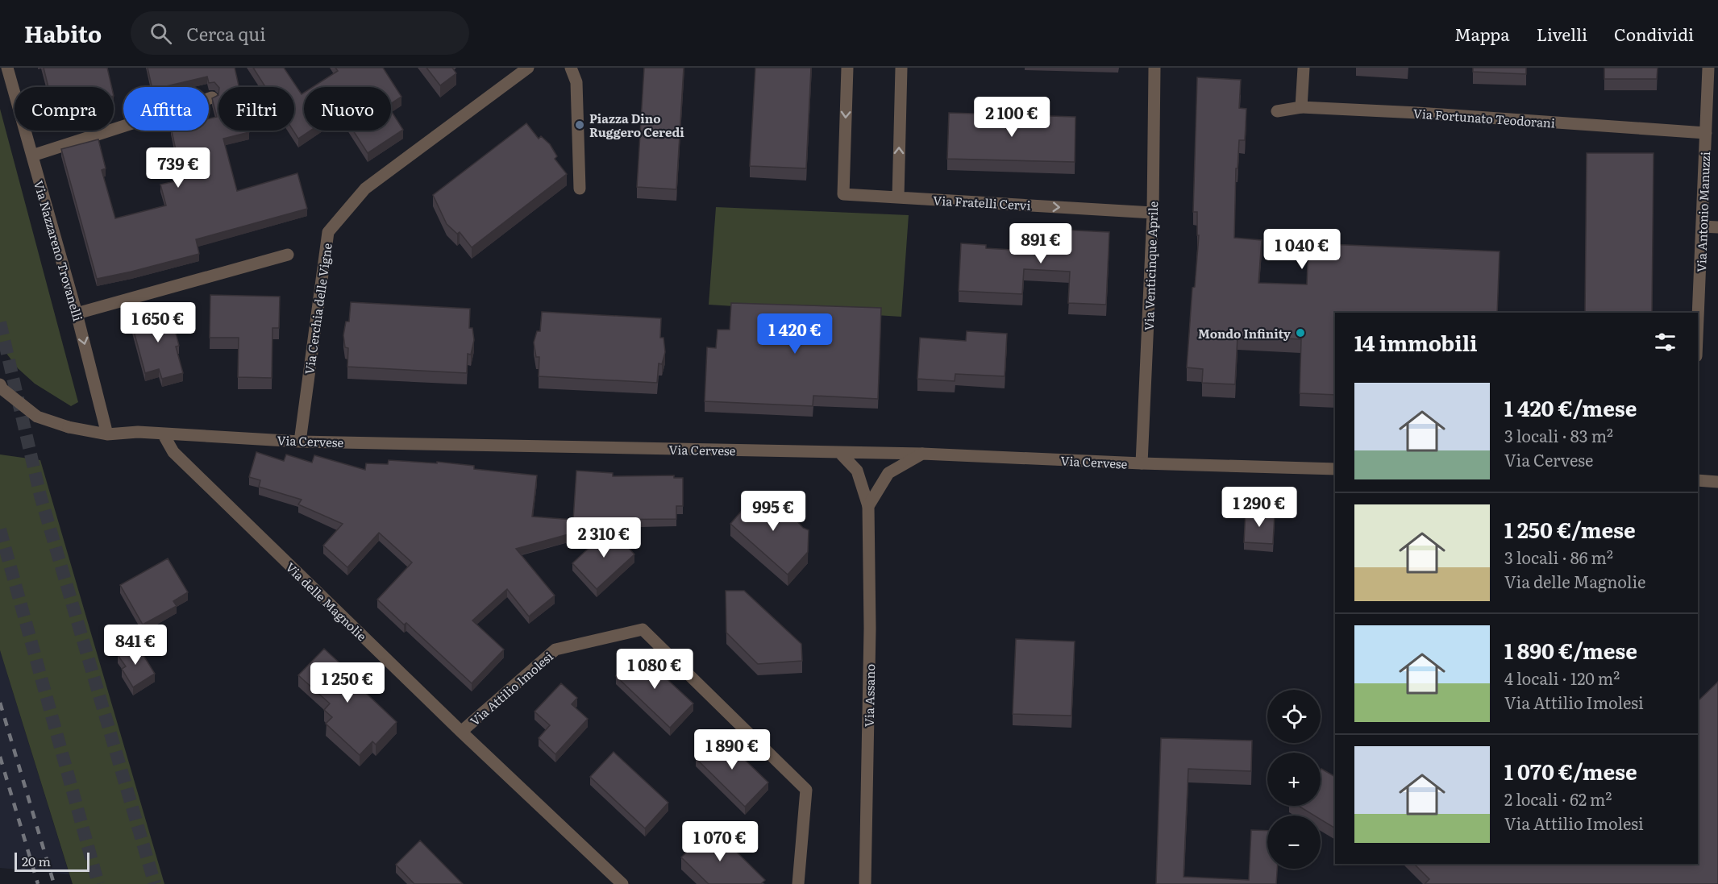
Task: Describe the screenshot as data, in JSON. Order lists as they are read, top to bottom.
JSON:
{
  "streets": {
    "street": [
      "Via Fortunato Teodorani",
      "Via Fratelli Cervi",
      "Via Antonio Manuzzi",
      "Via Nazzareno Trovanelli",
      "Via Venticinque Aprile",
      "Via Cerchia delle Vigne",
      "Via Cervese",
      "Via delle Magnolie",
      "Via Attilio Imolesi",
      "Via Assano"
    ]
  },
  "crossings": [
    ["Via Fortunato Teodorani", "Via Antonio Manuzzi"],
    ["Via Fratelli Cervi", "Via Venticinque Aprile"],
    ["Via Nazzareno Trovanelli", "Via Cervese"],
    ["Via Venticinque Aprile", "Via Cervese"],
    ["Via Cerchia delle Vigne", "Via Cervese"],
    ["Via Cervese", "Via delle Magnolie"],
    ["Via Cervese", "Via Assano"],
    ["Via delle Magnolie", "Via Attilio Imolesi"]
  ],
  "places": ["Piazza Dino Ruggero Ceredi", "Mondo Infinity"],
  "scale_bar": "20 m",
  "page": {
    "header": "Habito",
    "search": "Cerca qui",
    "nav": ["Mappa", "Livelli", "Condividi"],
    "chip": [
      "Compra",
      "Affitta",
      "Filtri",
      "Nuovo"
    ],
    "price": [
      "2 100 €",
      "739 €",
      "891 €",
      "1 040 €",
      "1 650 €",
      "1 420 €",
      "1 290 €",
      "995 €",
      "2 310 €",
      "841 €",
      "1 080 €",
      "1 250 €",
      "1 890 €",
      "1 070 €"
    ],
    "heading": "14 immobili",
    "list": [
      {
        "name": "1 420 €/mese",
        "note": "3 locali · 83 m² · Via Cervese"
      },
      {
        "name": "1 250 €/mese",
        "note": "3 locali · 86 m² · Via delle Magnolie"
      },
      {
        "name": "1 890 €/mese",
        "note": "4 locali · 120 m² · Via Attilio Imolesi"
      },
      {
        "name": "1 070 €/mese",
        "note": "2 locali · 62 m² · Via Attilio Imolesi"
      }
    ],
    "map_buttons": ["+", "−"],
    "scale": "20 m"
  }
}
